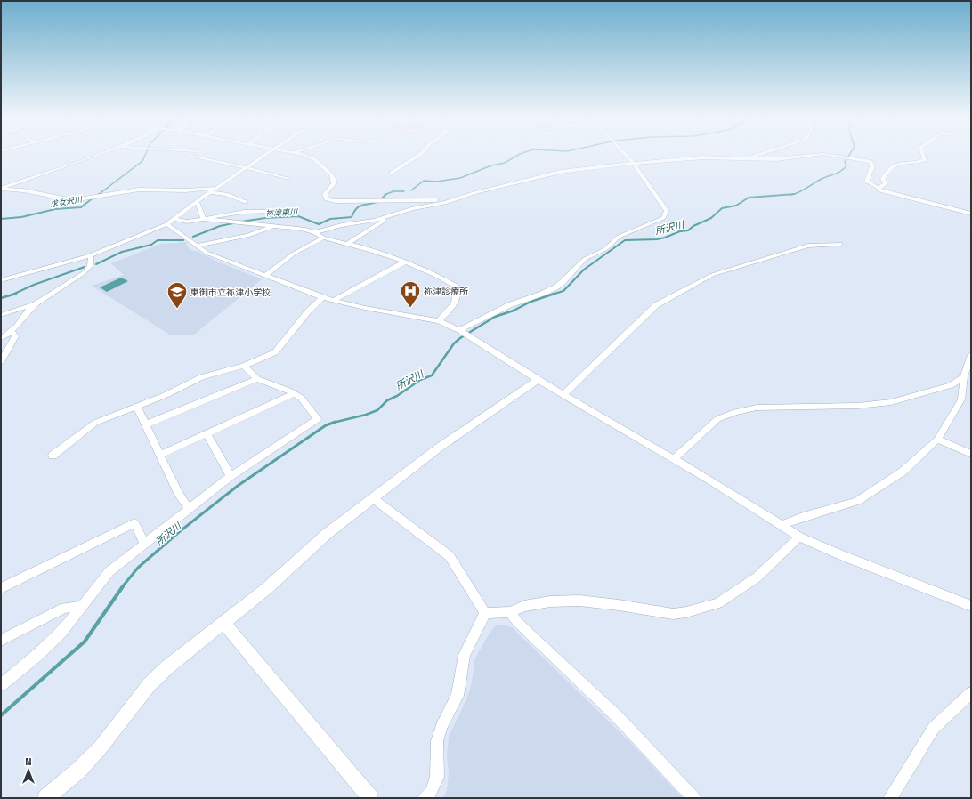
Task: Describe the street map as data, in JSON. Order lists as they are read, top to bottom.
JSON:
{
  "water": ["求女沢川", "祢津東川", "所沢川"],
  "places": {
    "hospital": ["祢津診療所"],
    "school or university": ["東御市立祢津小学校"]
  },
  "north": "top"
}
